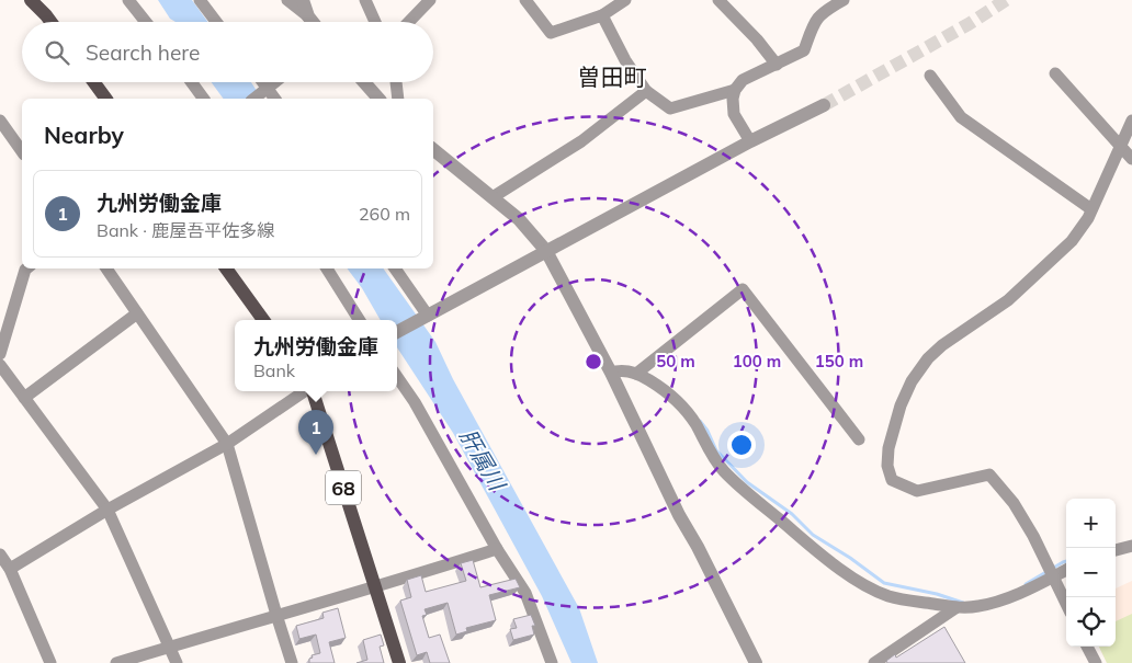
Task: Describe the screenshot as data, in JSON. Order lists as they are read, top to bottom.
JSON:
{
  "streets": {
    "main road": ["68"]
  },
  "districts": ["曽田町"],
  "water": ["肝属川"],
  "page": {
    "search": "Search here",
    "heading": "Nearby",
    "list": [
      {
        "mark": "1",
        "name": "九州労働金庫",
        "note": "Bank · 鹿屋吾平佐多線",
        "value": "260 m"
      }
    ],
    "popup": ["九州労働金庫", "Bank"],
    "pins": "1",
    "map_buttons": ["+", "−"]
  },
  "rings": ["50 m", "100 m", "150 m"]
}
